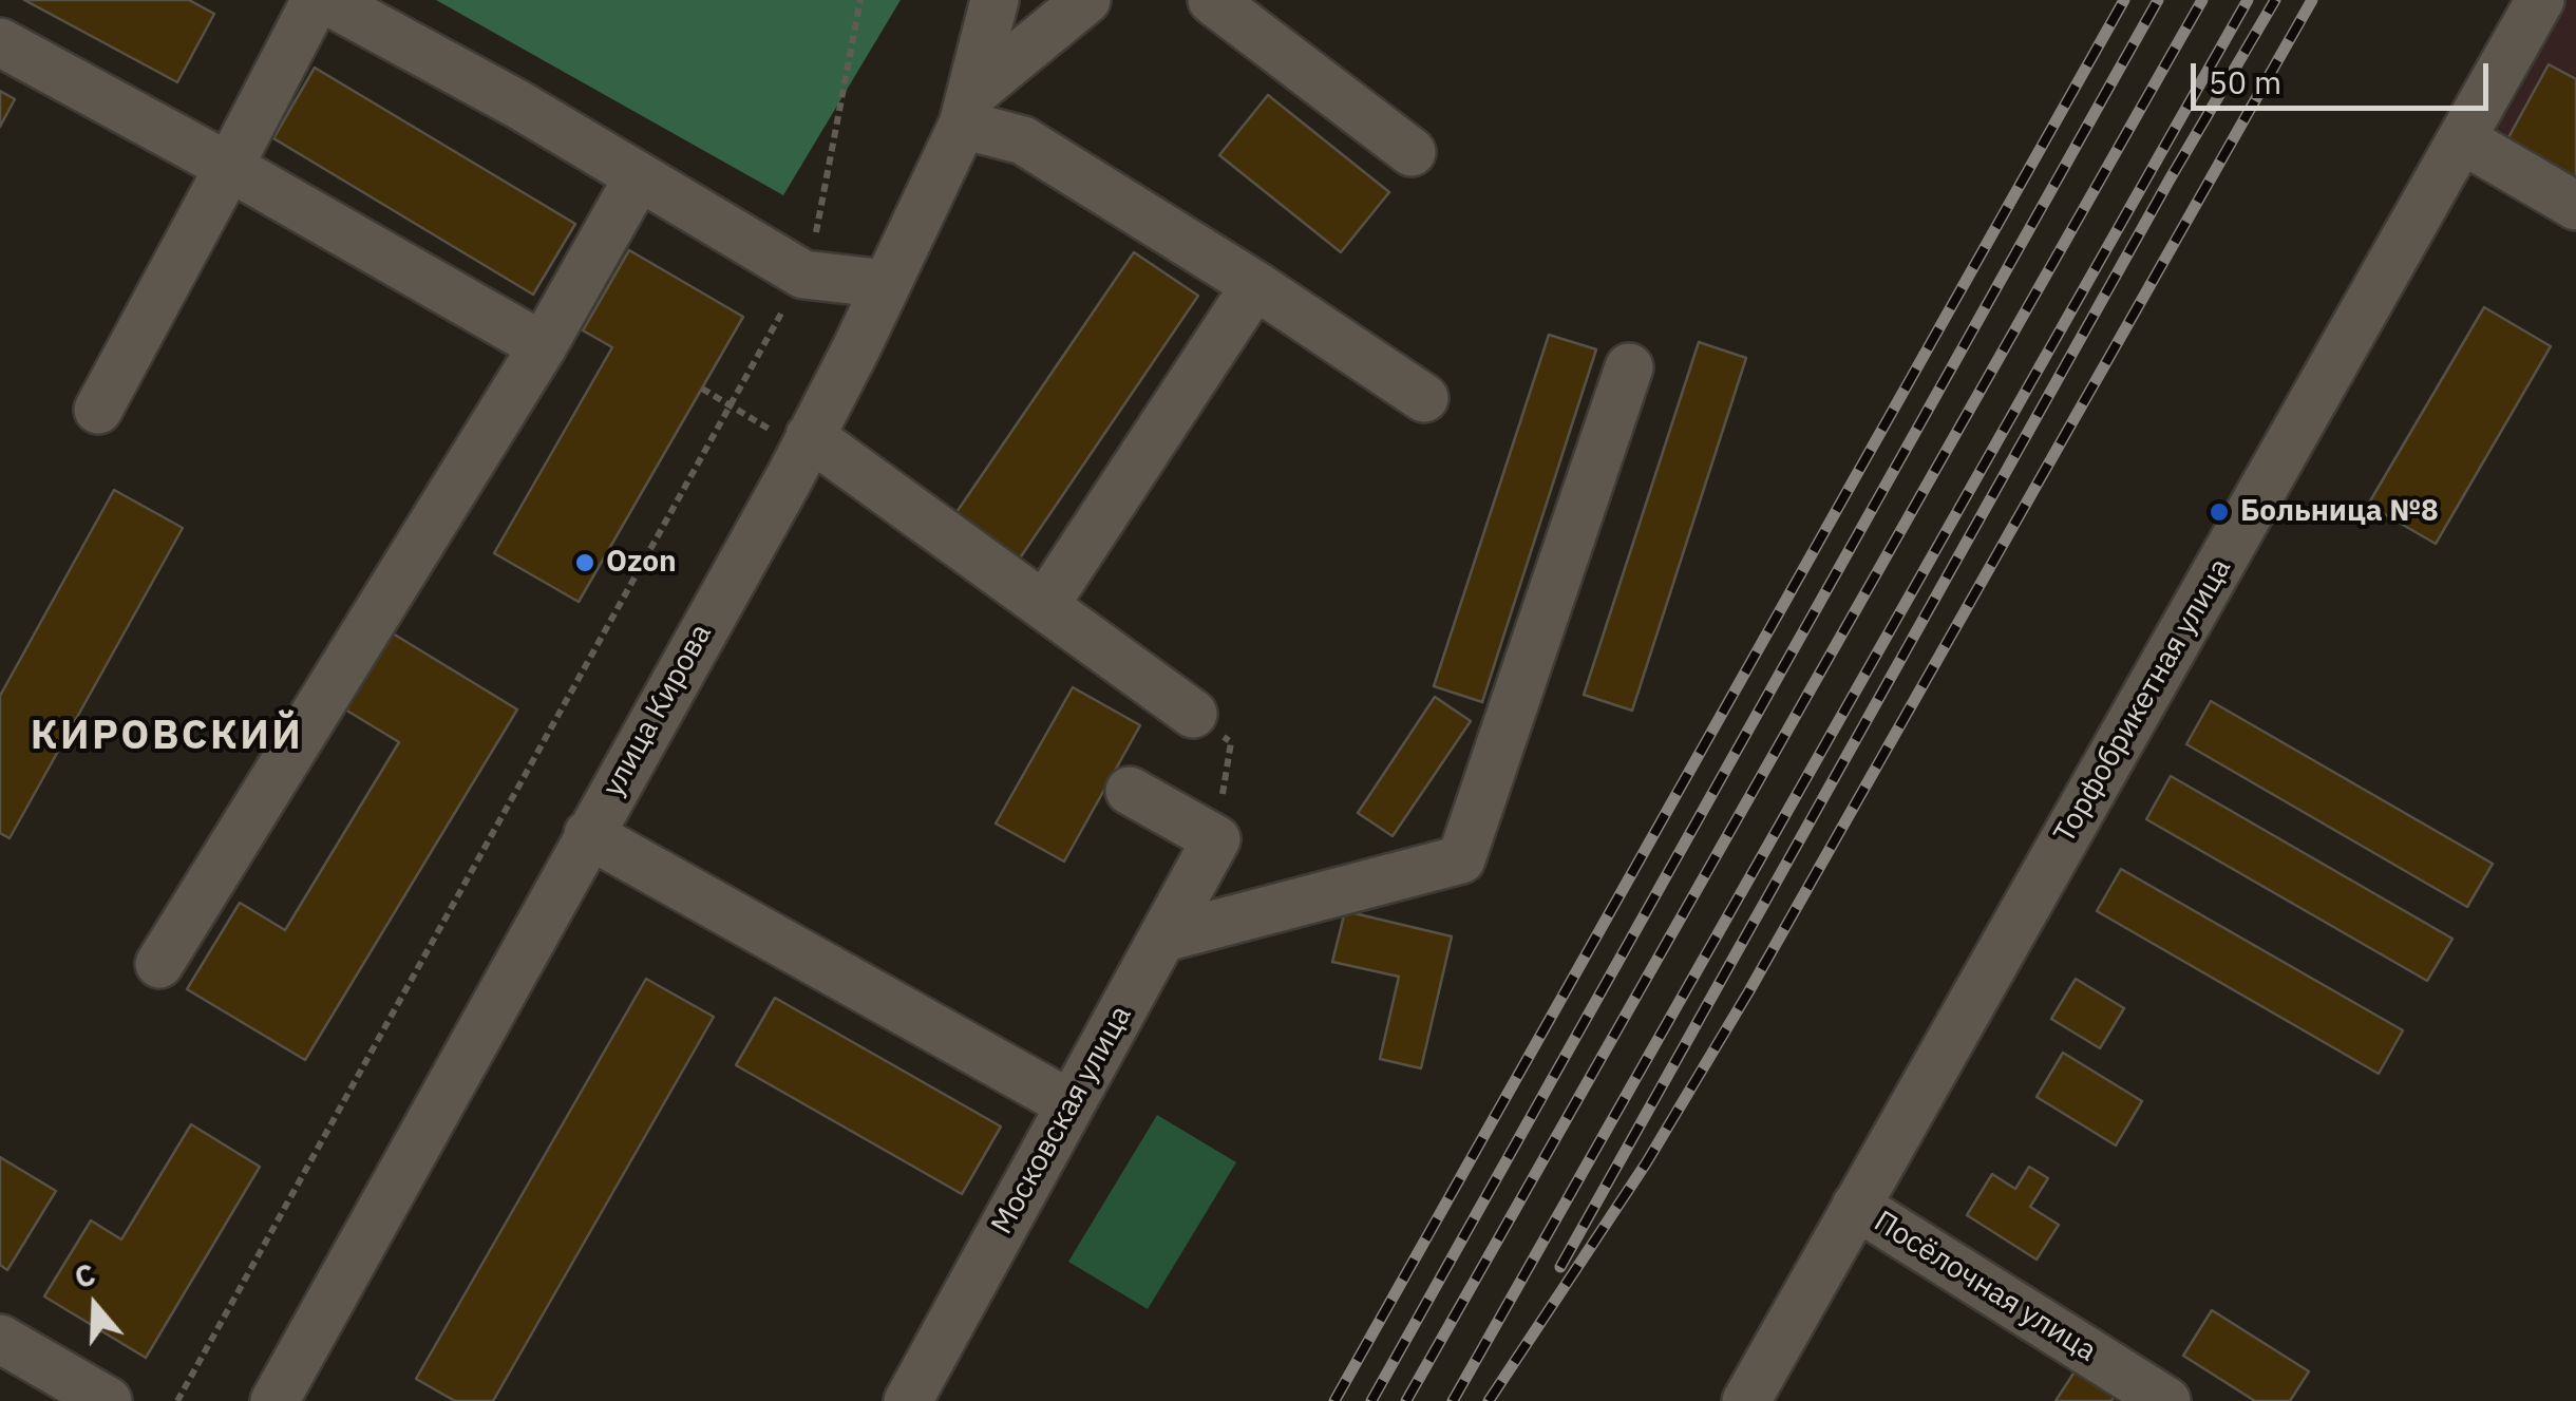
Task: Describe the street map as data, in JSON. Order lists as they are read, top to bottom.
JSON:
{
  "streets": {
    "street": [
      "Торфобрикетная улица",
      "улица Кирова",
      "Московская улица",
      "Посёлочная улица"
    ]
  },
  "crossings": [
    ["Торфобрикетная улица", "Посёлочная улица"]
  ],
  "districts": ["КИРОВСКИЙ"],
  "places": ["Больница №8", "Ozon"],
  "scale_bar": "50 m",
  "north": "top"
}
